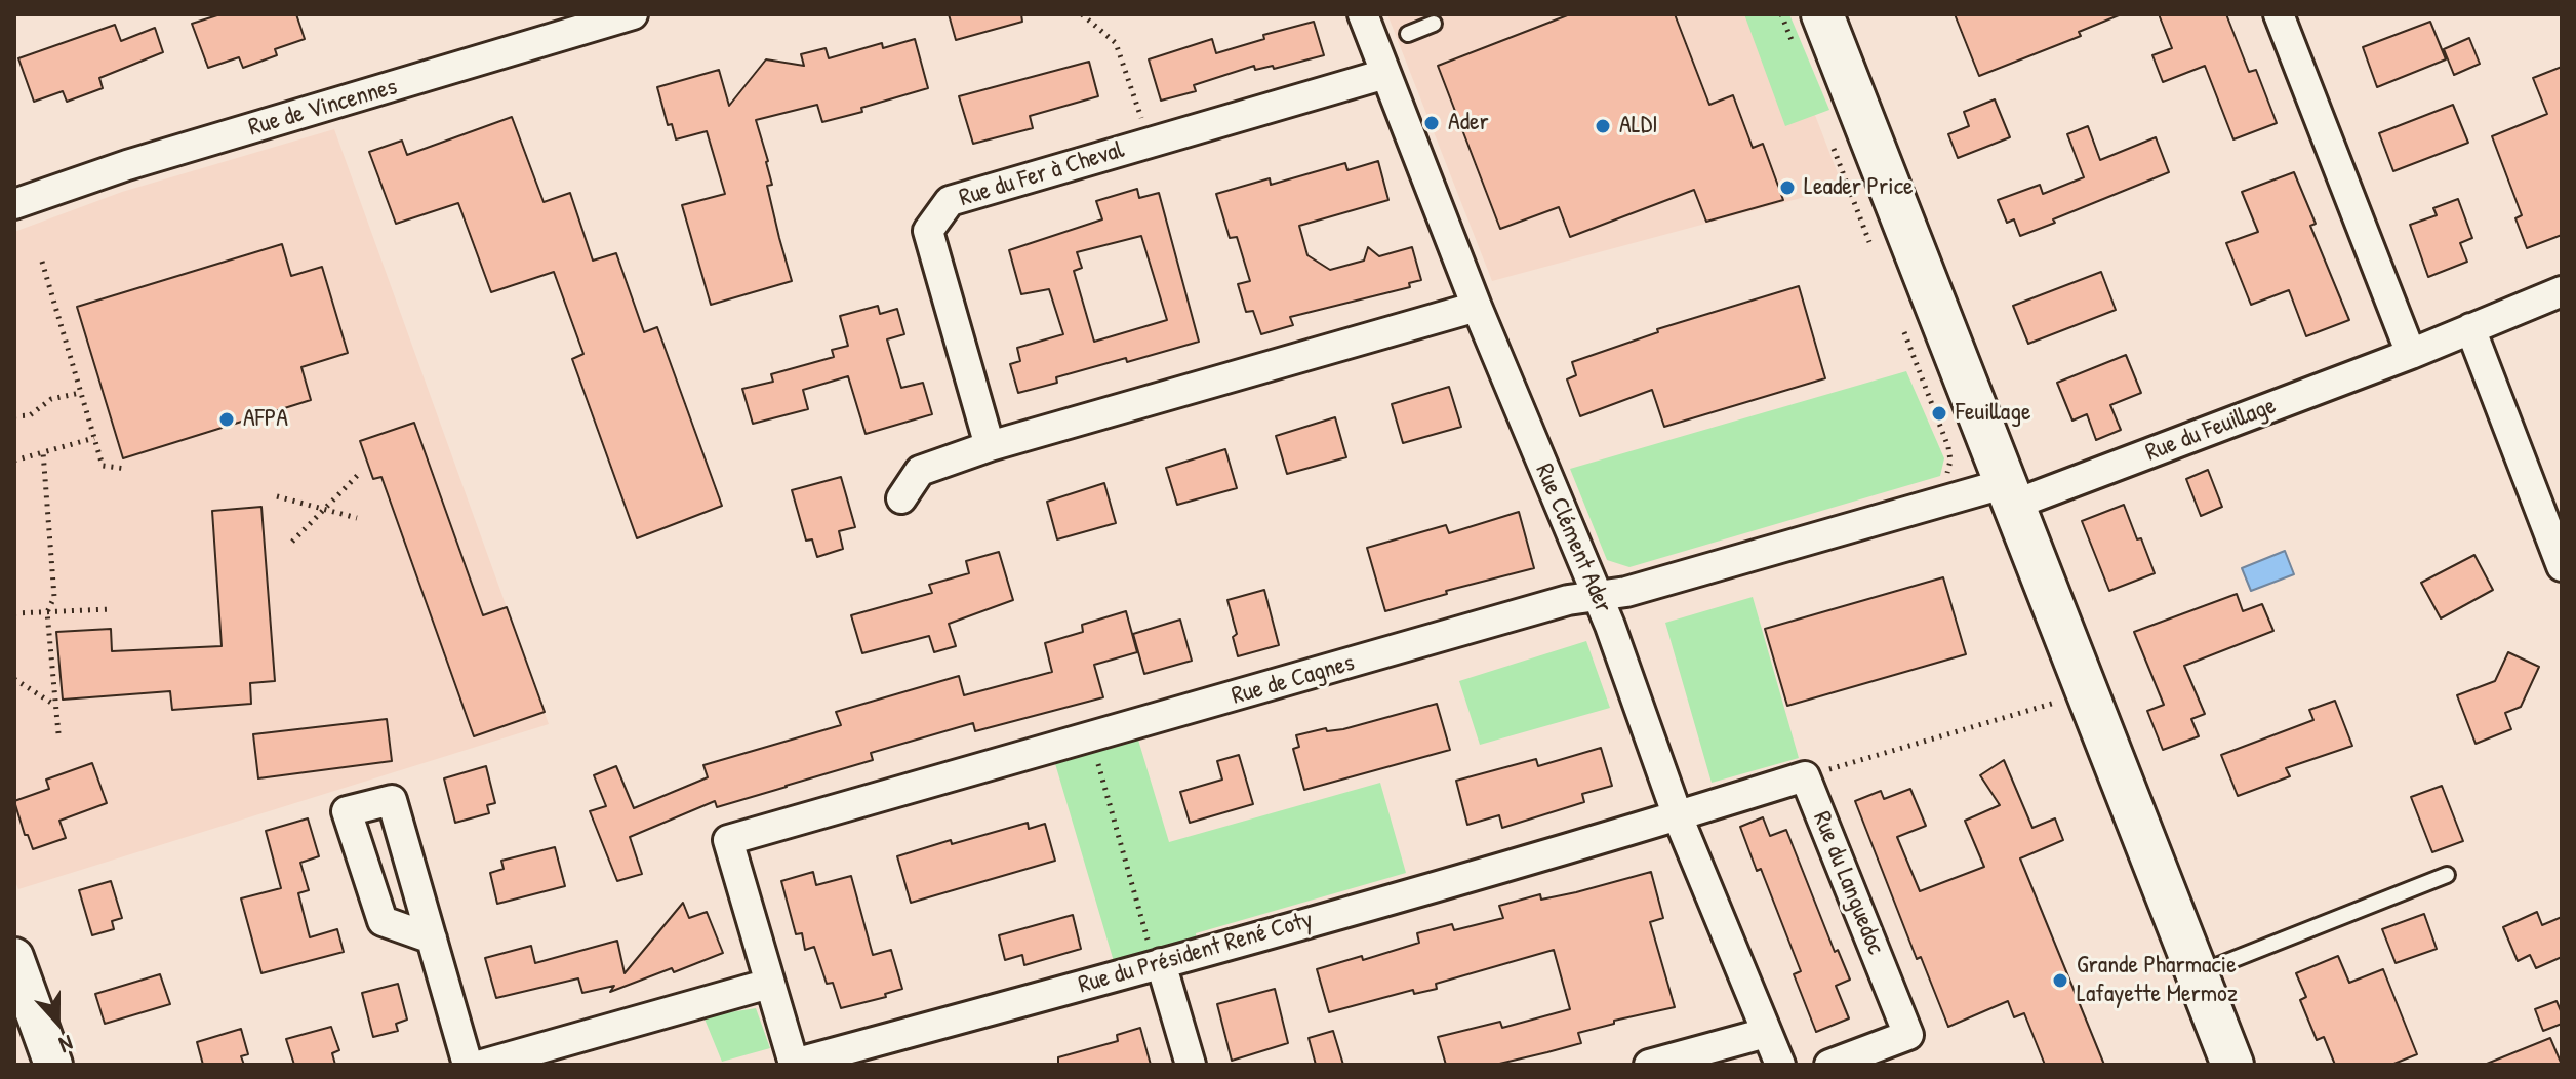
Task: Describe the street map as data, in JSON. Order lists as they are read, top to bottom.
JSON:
{
  "streets": {
    "street": [
      "Rue de Vincennes",
      "Rue du Fer à Cheval",
      "Rue du Feuillage",
      "Rue Clément Ader",
      "Rue de Cagnes",
      "Rue du Languedoc",
      "Rue du Président René Coty"
    ]
  },
  "crossings": [
    ["Rue du Fer à Cheval", "Rue Clément Ader"],
    ["Rue du Feuillage", "Rue de Cagnes"],
    ["Rue Clément Ader", "Rue de Cagnes"],
    ["Rue Clément Ader", "Rue du Président René Coty"],
    ["Rue de Cagnes", "Rue du Président René Coty"]
  ],
  "places": [
    "Ader",
    "ALDI",
    "Leader Price",
    "Feuillage",
    "AFPA",
    "Grande Pharmacie Lafayette Mermoz"
  ],
  "north": "bottom"
}
